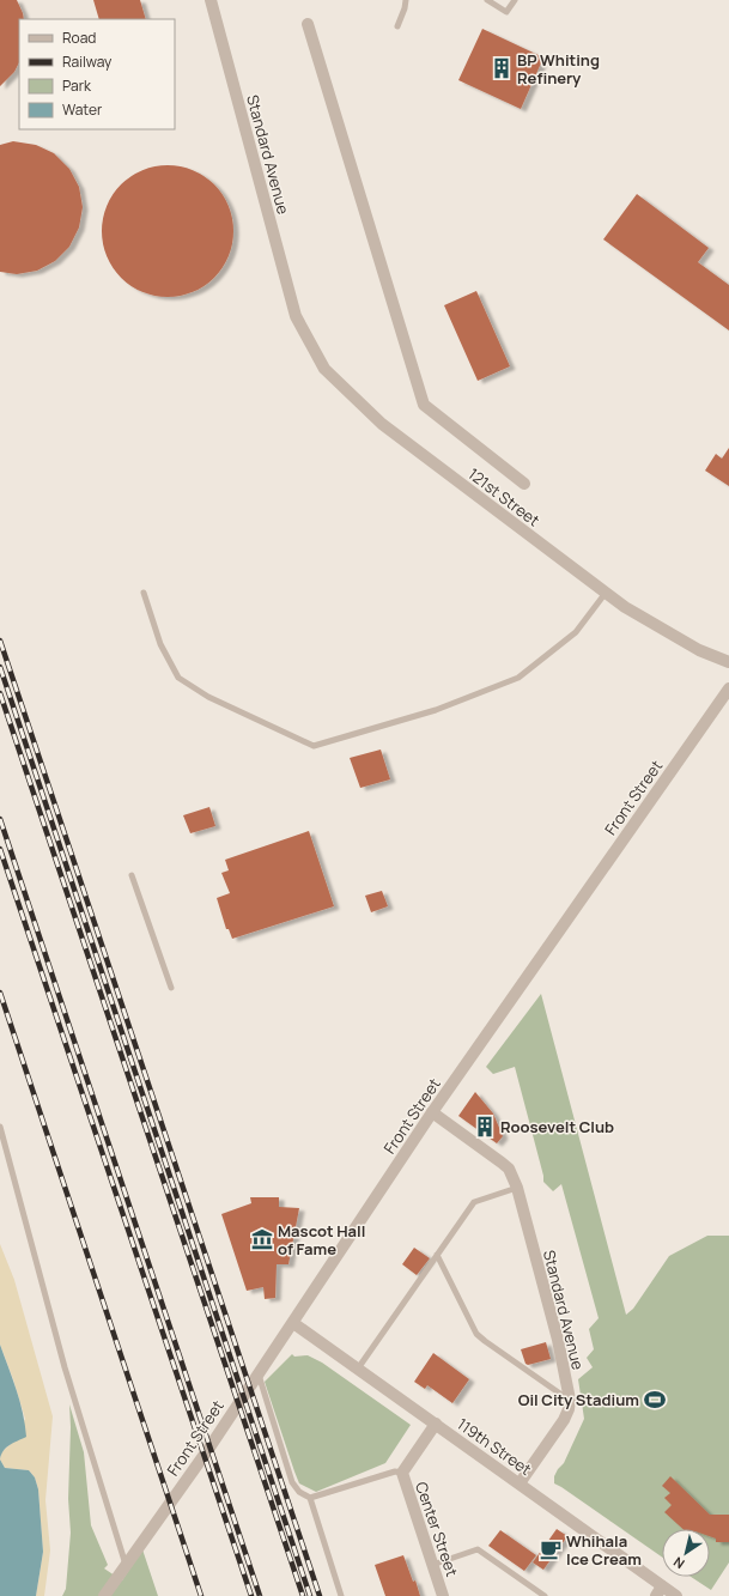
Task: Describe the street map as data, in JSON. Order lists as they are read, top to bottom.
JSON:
{
  "streets": {
    "street": [
      "Standard Avenue",
      "121st Street",
      "Front Street",
      "119th Street",
      "Center Street"
    ]
  },
  "crossings": [
    ["Standard Avenue", "121st Street"],
    ["Standard Avenue", "Front Street"],
    ["Front Street", "119th Street"],
    ["119th Street", "Center Street"]
  ],
  "places": {
    "building": ["BP Whiting Refinery", "Roosevelt Club"],
    "museum": ["Mascot Hall of Fame"],
    "sports": ["Oil City Stadium"],
    "cafe": ["Whihala Ice Cream"]
  },
  "legend": [
    "Road",
    "Railway",
    "Park",
    "Water"
  ],
  "north": "bottom left"
}
